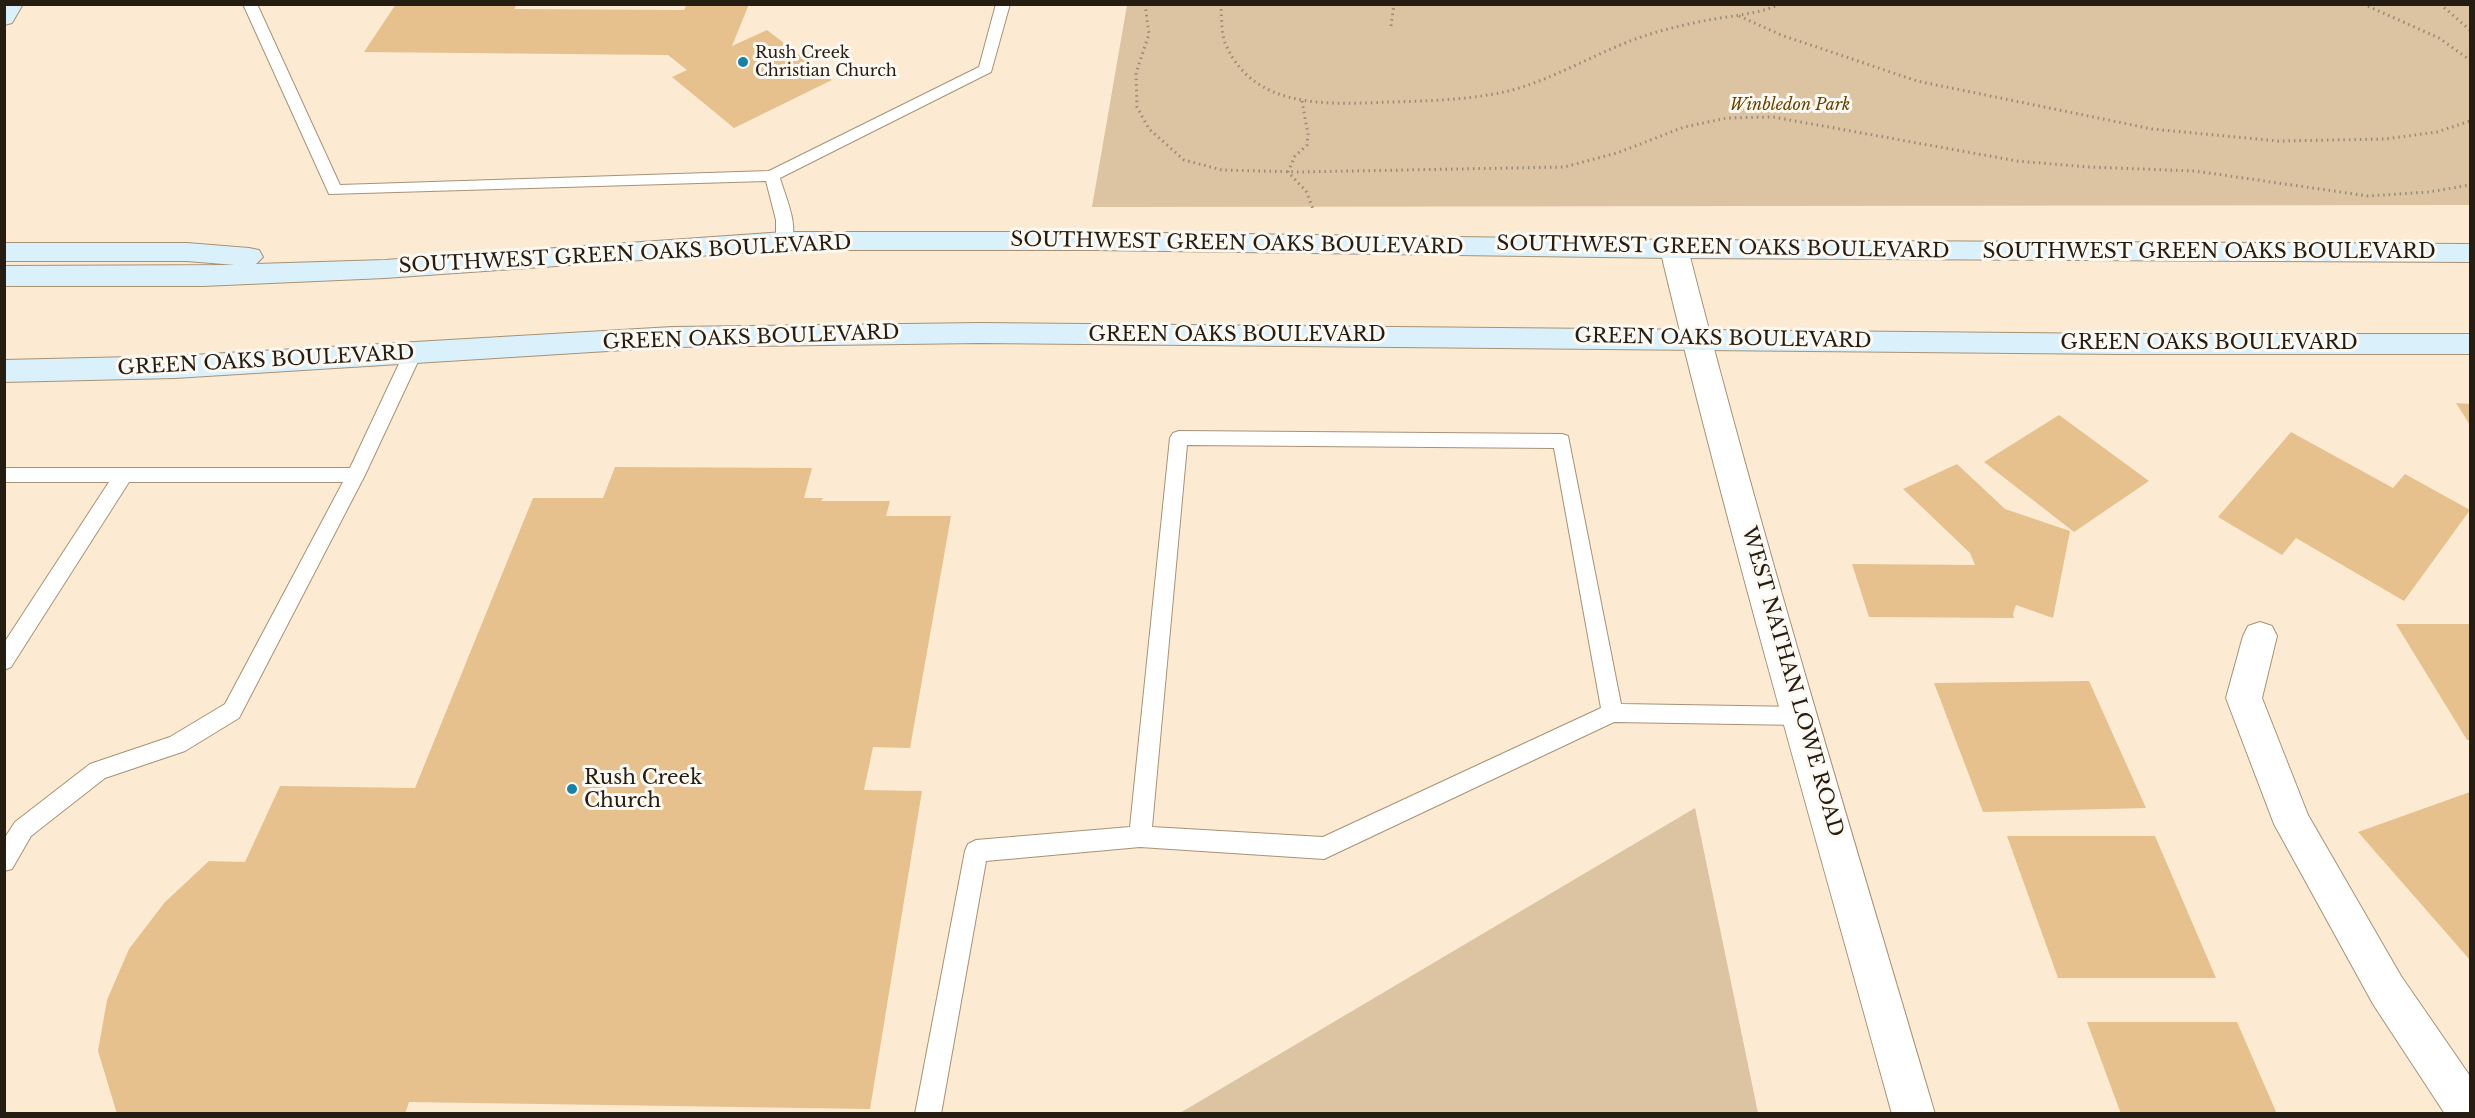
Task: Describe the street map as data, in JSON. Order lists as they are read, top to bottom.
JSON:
{
  "streets": {
    "main road": ["SOUTHWEST GREEN OAKS BOULEVARD", "GREEN OAKS BOULEVARD"],
    "street": ["WEST NATHAN LOWE ROAD"]
  },
  "crossings": [
    ["SOUTHWEST GREEN OAKS BOULEVARD", "WEST NATHAN LOWE ROAD"],
    ["GREEN OAKS BOULEVARD", "WEST NATHAN LOWE ROAD"]
  ],
  "parks": ["Winbledon Park"],
  "places": ["Rush Creek Christian Church", "Rush Creek Church"]
}
